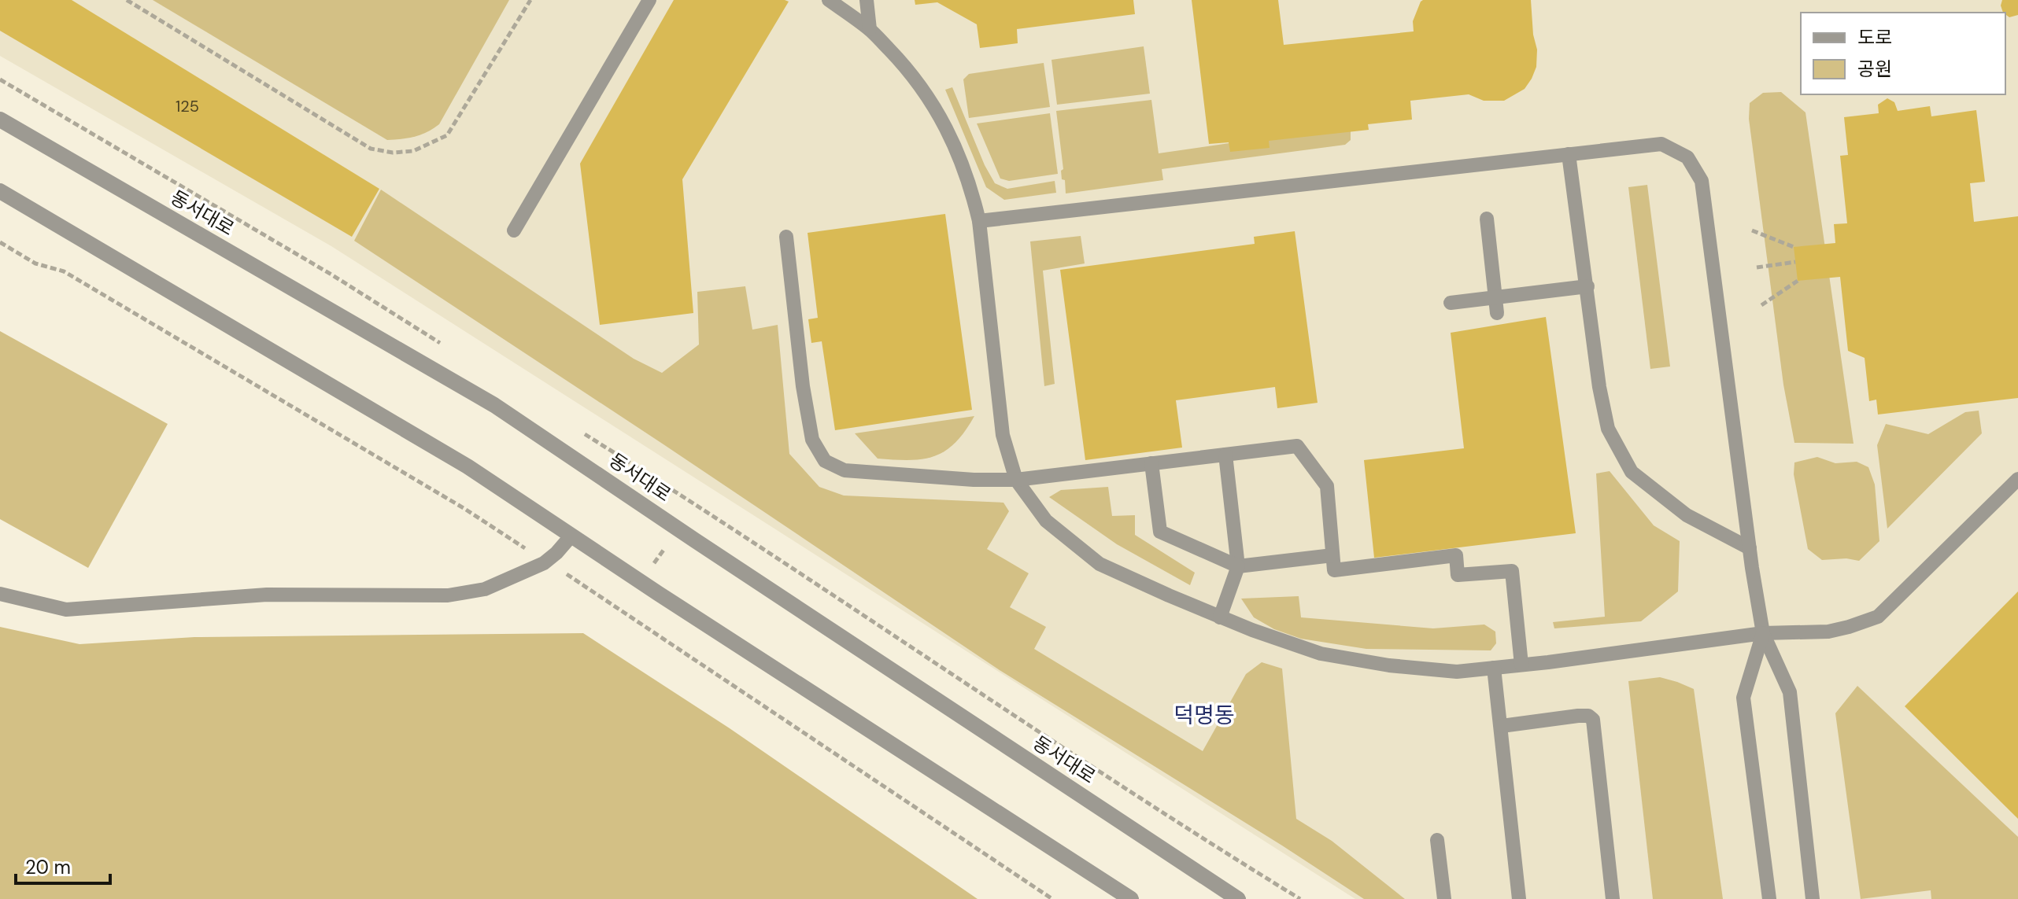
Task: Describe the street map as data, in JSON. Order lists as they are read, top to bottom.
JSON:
{
  "streets": {
    "street": ["동서대로"]
  },
  "districts": ["덕명동"],
  "house_numbers": ["125"],
  "legend": ["도로", "공원"],
  "scale_bar": "20 m"
}
